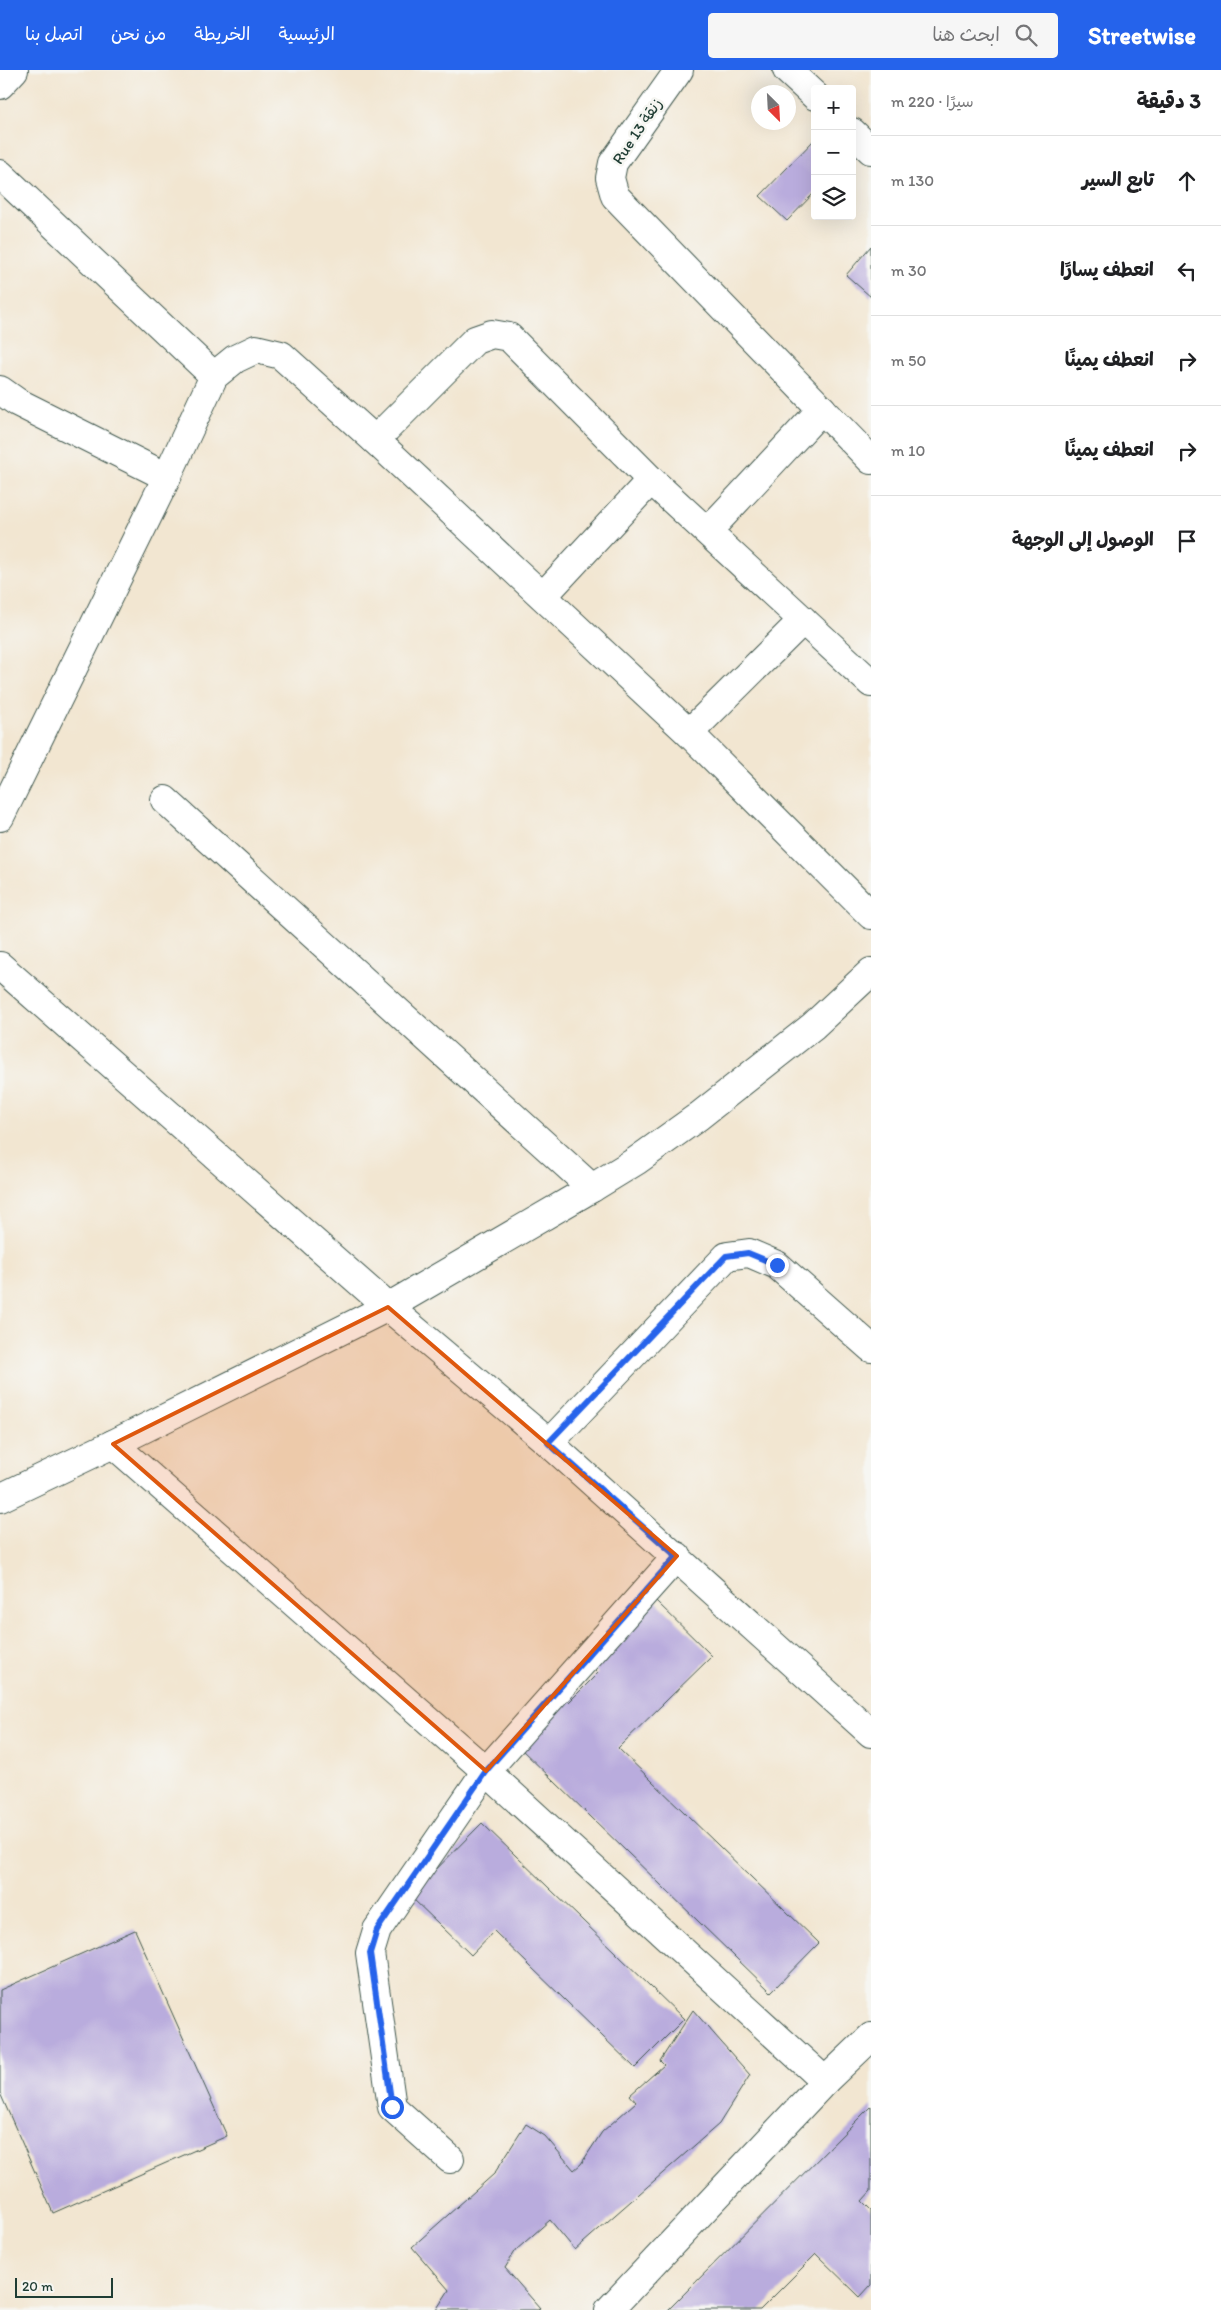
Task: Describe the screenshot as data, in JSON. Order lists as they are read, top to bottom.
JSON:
{
  "streets": {
    "street": ["Rue 13 زنقة"]
  },
  "scale_bar": "20 m",
  "north": "bottom right",
  "page": {
    "header": "Streetwise",
    "search": "ابحث هنا",
    "nav": [
      "الرئيسية",
      "الخريطة",
      "من نحن",
      "اتصل بنا"
    ],
    "heading": ["3 دقيقة", "سيرًا · 220 m"],
    "map_buttons": ["+", "−"],
    "list": [
      ["تابع السير", "130 m"],
      ["انعطف يسارًا", "30 m"],
      ["انعطف يمينًا", "50 m"],
      ["انعطف يمينًا", "10 m"],
      "الوصول إلى الوجهة"
    ],
    "scale": "20 m"
  }
}
